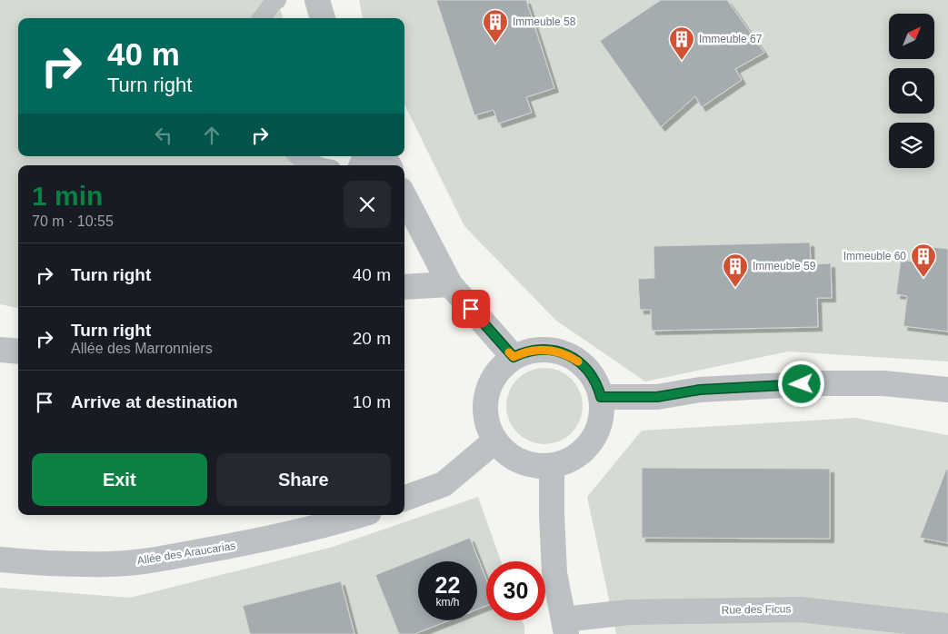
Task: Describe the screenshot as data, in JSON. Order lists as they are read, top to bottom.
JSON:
{
  "streets": {
    "street": ["Allée des Araucarias", "Rue des Ficus"]
  },
  "places": {
    "building": [
      "Immeuble 58",
      "Immeuble 67",
      "Immeuble 60",
      "Immeuble 59"
    ]
  },
  "north": "top right",
  "page": {
    "turn": ["40 m", "Turn right"],
    "heading": ["1 min", "70 m · 10:55"],
    "list": [
      {
        "name": "Turn right",
        "value": "40 m"
      },
      {
        "name": "Turn right",
        "note": "Allée des Marronniers",
        "value": "20 m"
      },
      {
        "name": "Arrive at destination",
        "value": "10 m"
      }
    ],
    "buttons": ["Exit", "Share"],
    "speed": "22 km/h",
    "limit": "30"
  }
}
